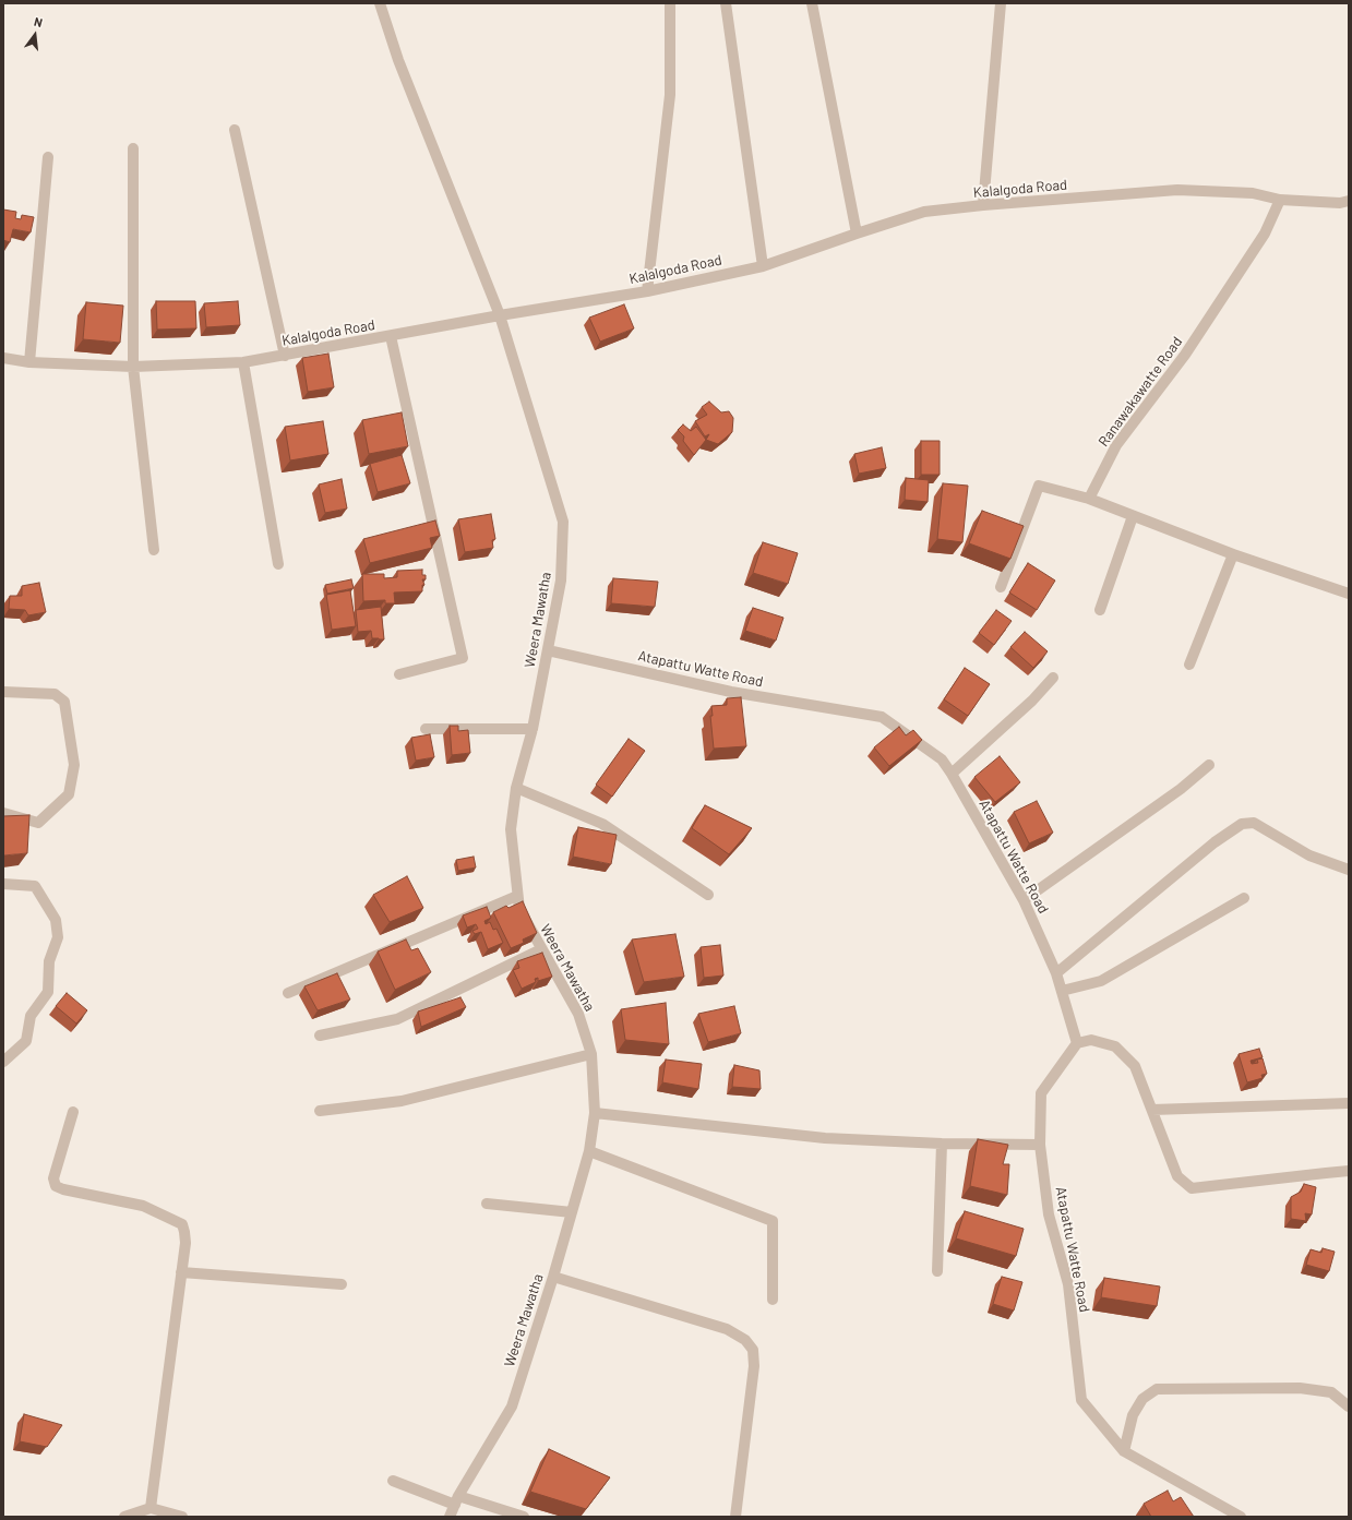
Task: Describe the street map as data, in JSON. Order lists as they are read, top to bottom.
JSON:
{
  "streets": {
    "street": [
      "Kalalgoda Road",
      "Ranawakawatte Road",
      "Weera Mawatha",
      "Atapattu Watte Road"
    ]
  },
  "crossings": [
    ["Kalalgoda Road", "Ranawakawatte Road"],
    ["Kalalgoda Road", "Weera Mawatha"],
    ["Weera Mawatha", "Atapattu Watte Road"]
  ],
  "north": "top"
}
